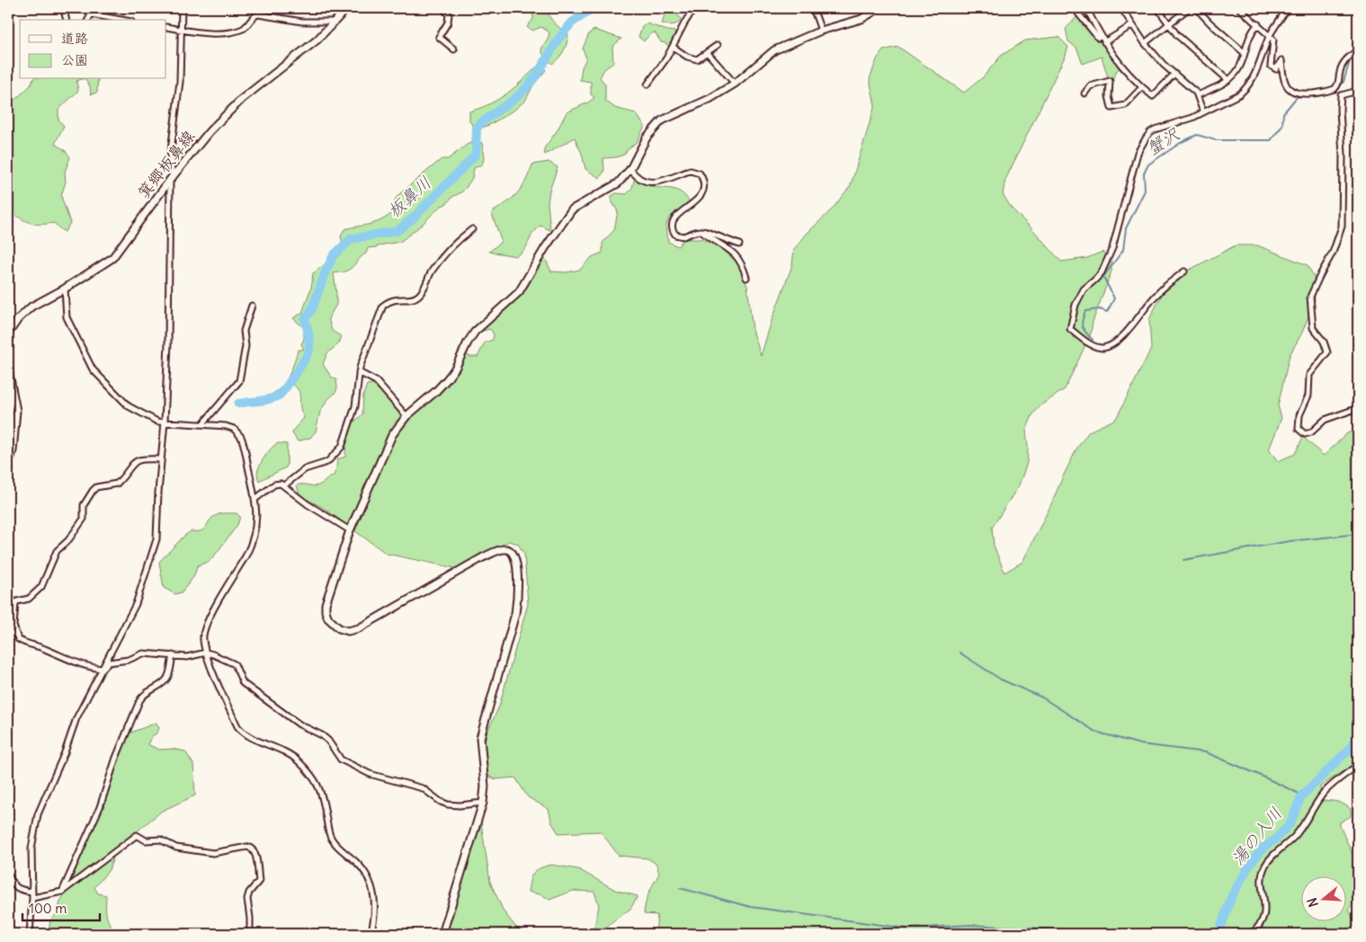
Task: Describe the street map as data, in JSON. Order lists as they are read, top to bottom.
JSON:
{
  "streets": {
    "street": ["箕郷板鼻線"]
  },
  "water": ["蟹沢", "板鼻川", "湯の入川"],
  "legend": ["道路", "公園"],
  "scale_bar": "100 m",
  "north": "left"
}
